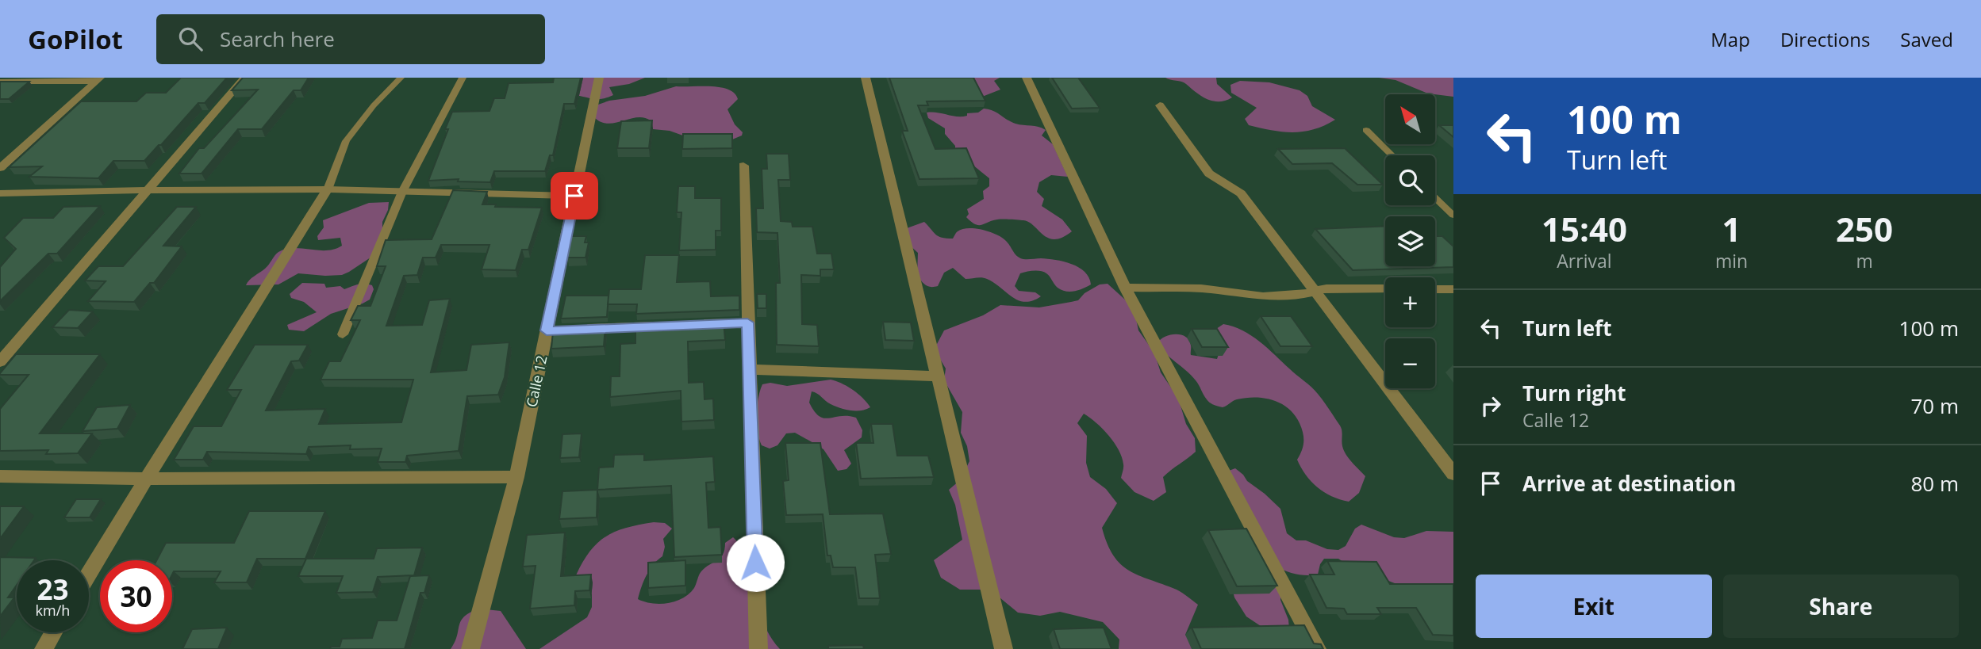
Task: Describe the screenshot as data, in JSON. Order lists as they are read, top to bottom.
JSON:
{
  "streets": {
    "street": ["Calle 12"]
  },
  "north": "top left",
  "page": {
    "header": "GoPilot",
    "search": "Search here",
    "nav": ["Map", "Directions", "Saved"],
    "turn": ["100 m", "Turn left"],
    "map_buttons": ["+", "−"],
    "eta": [
      "15:40",
      "Arrival",
      "1",
      "min",
      "250",
      "m"
    ],
    "list": [
      {
        "name": "Turn left",
        "value": "100 m"
      },
      {
        "name": "Turn right",
        "note": "Calle 12",
        "value": "70 m"
      },
      {
        "name": "Arrive at destination",
        "value": "80 m"
      }
    ],
    "speed": "23 km/h",
    "limit": "30",
    "buttons": ["Exit", "Share"]
  }
}
